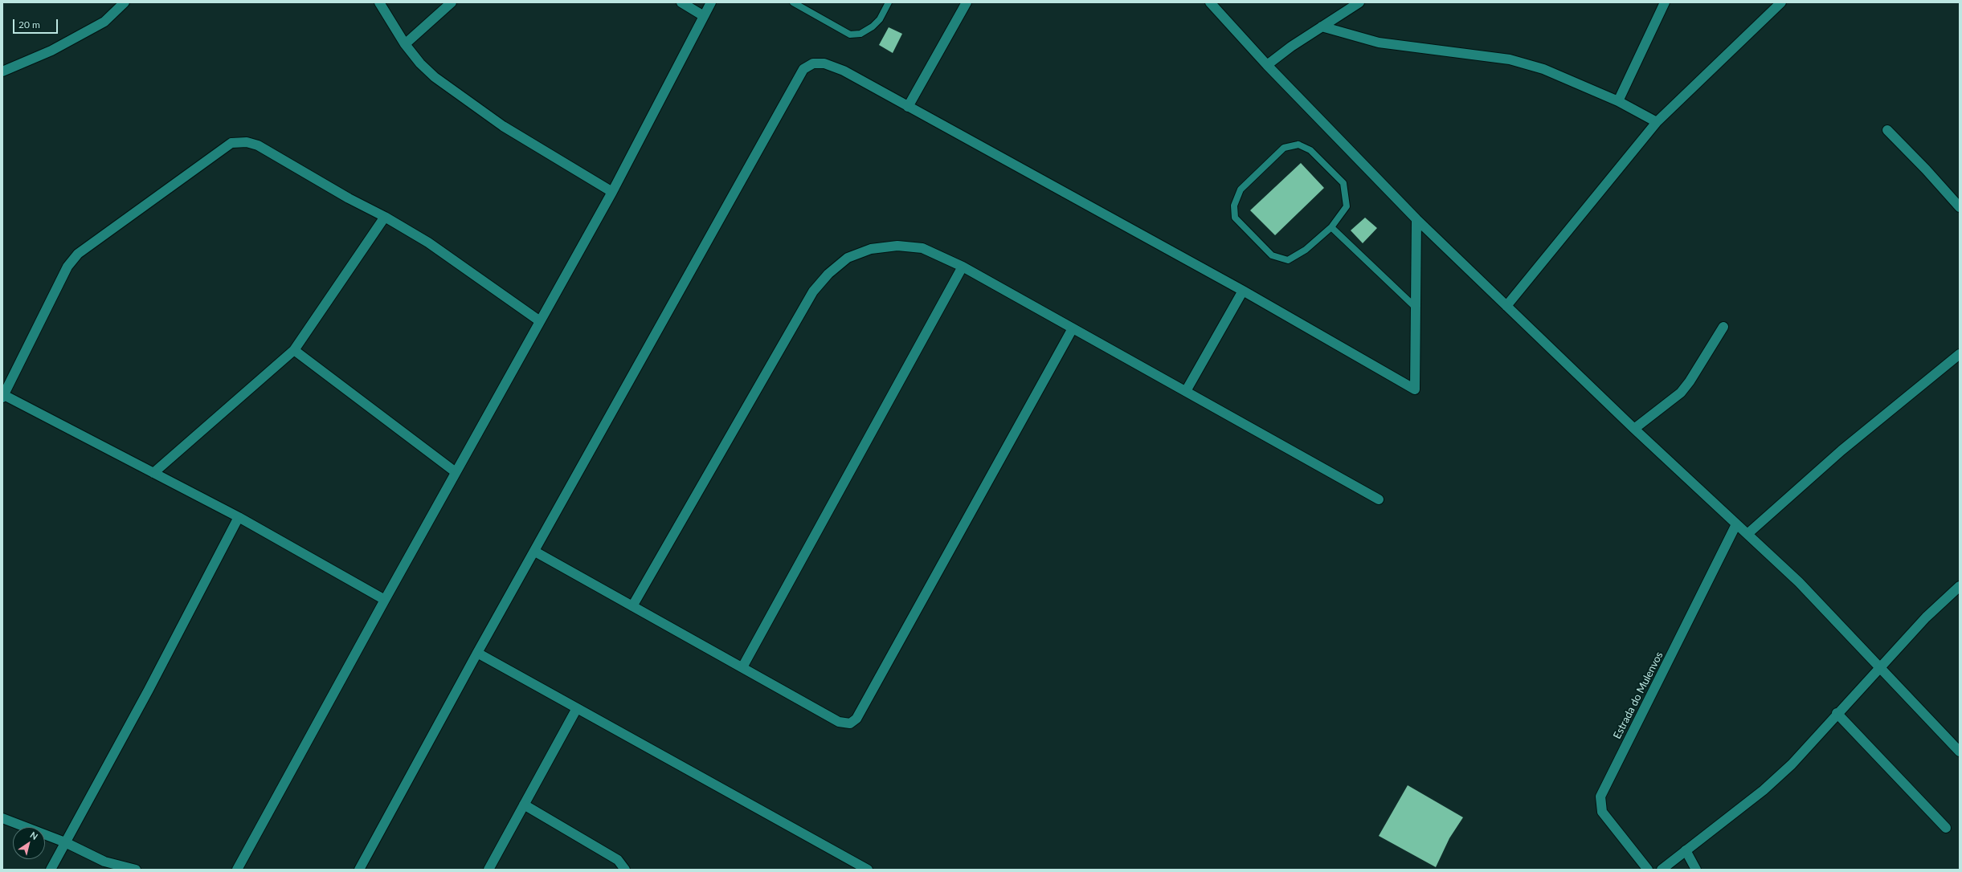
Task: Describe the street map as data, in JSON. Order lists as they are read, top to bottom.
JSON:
{
  "streets": {
    "street": ["Estrada do Mulenvos"]
  },
  "scale_bar": "20 m",
  "north": "top right"
}
